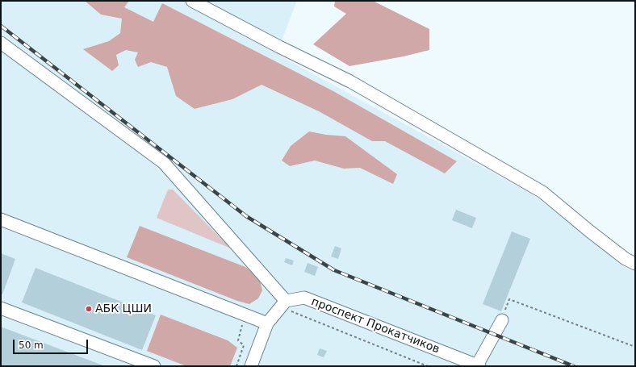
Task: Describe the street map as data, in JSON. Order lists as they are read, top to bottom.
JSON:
{
  "streets": {
    "street": ["проспект Прокатчиков"]
  },
  "places": ["АБК ЦШИ"],
  "scale_bar": "50 m"
}
